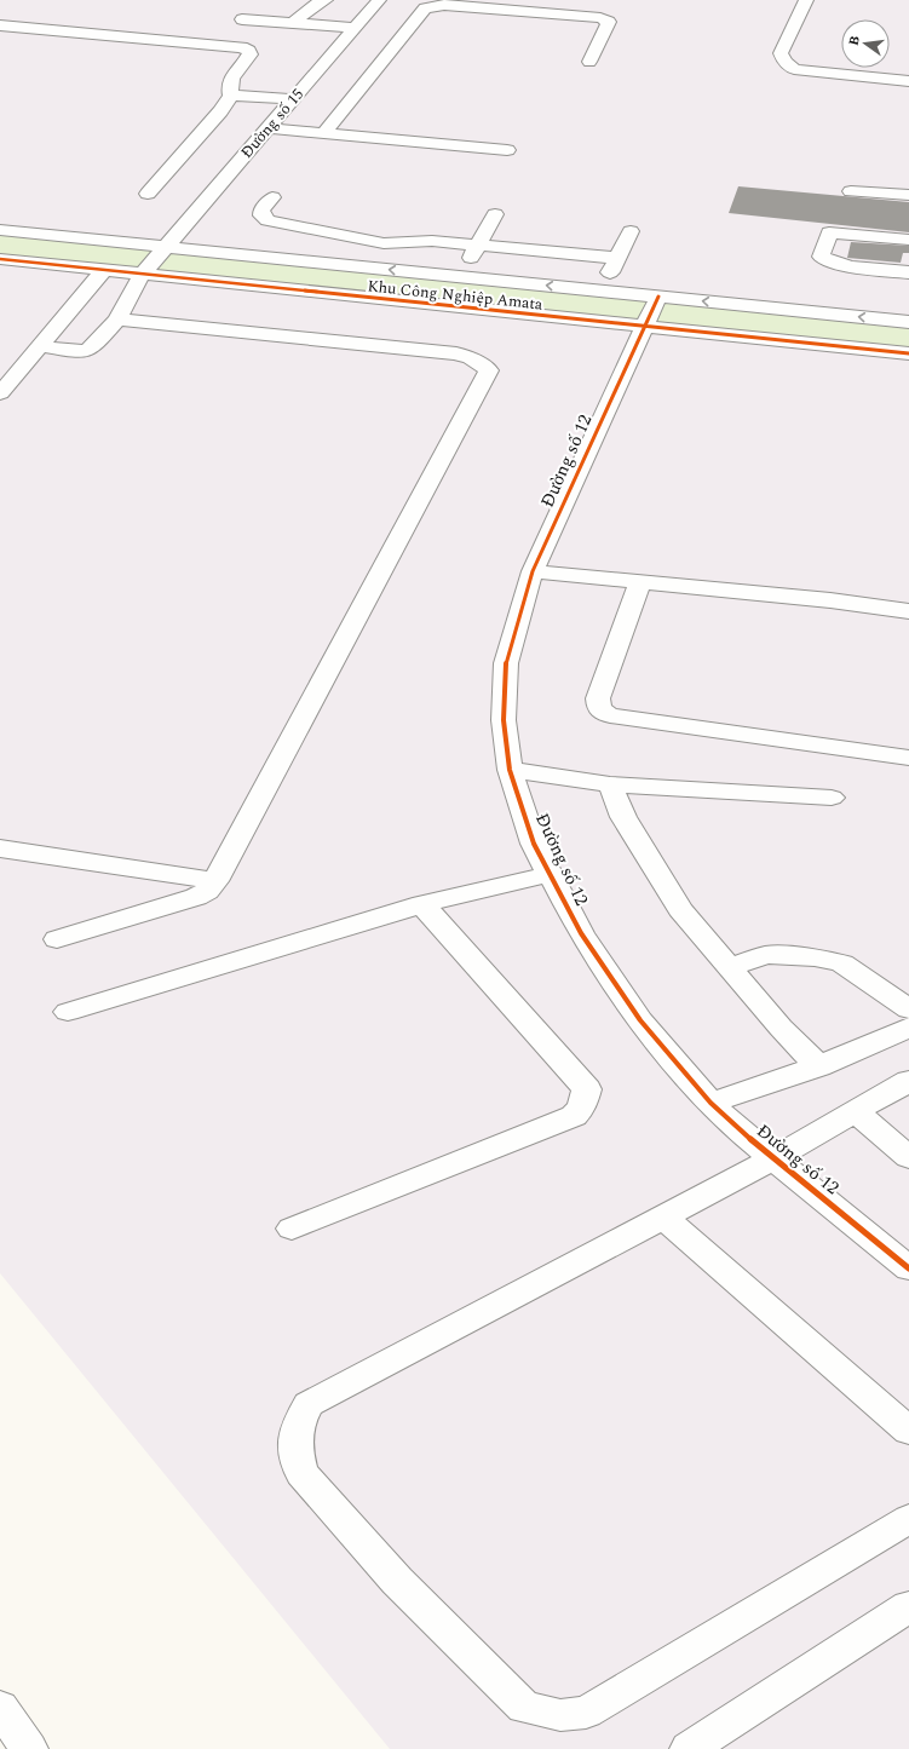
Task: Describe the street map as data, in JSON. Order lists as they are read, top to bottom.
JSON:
{
  "streets": {
    "street": ["Đường số 15", "Khu Công Nghiệp Amata", "Đường số 12"]
  },
  "crossings": [
    ["Đường số 15", "Khu Công Nghiệp Amata"],
    ["Khu Công Nghiệp Amata", "Đường số 12"]
  ],
  "north": "left"
}
